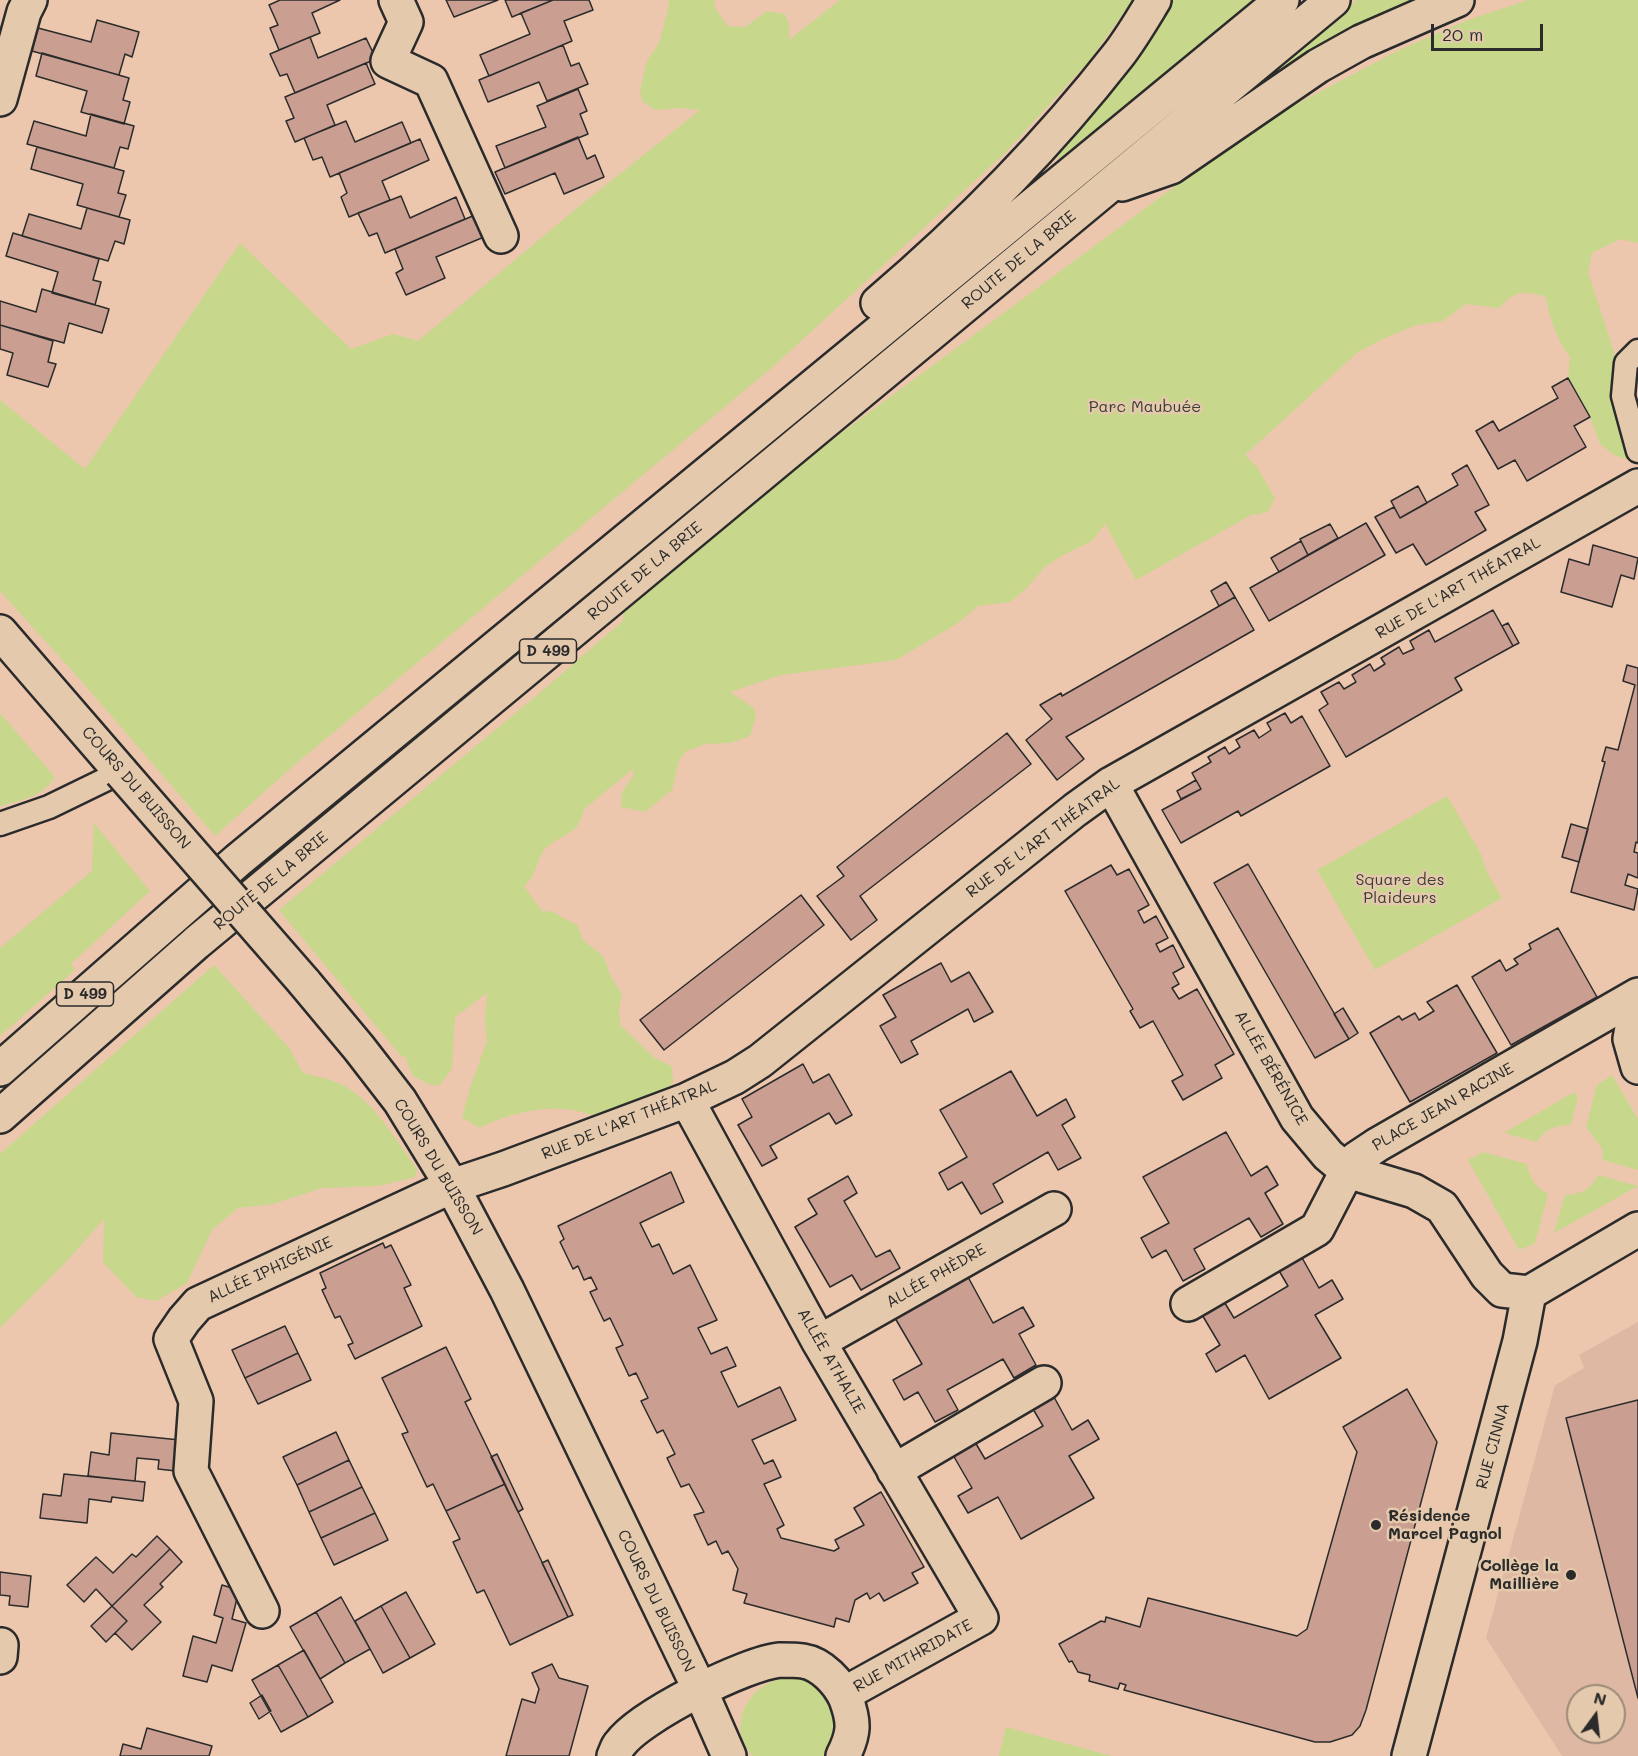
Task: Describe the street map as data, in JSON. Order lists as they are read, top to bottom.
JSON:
{
  "streets": {
    "main road": [
      "ROUTE DE LA BRIE",
      "RUE DE L'ART THÉATRAL",
      "D 499",
      "COURS DU BUISSON",
      "ALLÉE BÉRÉNICE",
      "PLACE JEAN RACINE",
      "ALLÉE IPHIGÉNIE",
      "ALLÉE PHÈDRE",
      "ALLÉE ATHALIE",
      "RUE CINNA",
      "RUE MITHRIDATE"
    ]
  },
  "crossings": [
    ["RUE DE L'ART THÉATRAL", "COURS DU BUISSON"],
    ["RUE DE L'ART THÉATRAL", "ALLÉE BÉRÉNICE"],
    ["RUE DE L'ART THÉATRAL", "ALLÉE IPHIGÉNIE"],
    ["RUE DE L'ART THÉATRAL", "ALLÉE ATHALIE"],
    ["COURS DU BUISSON", "ALLÉE IPHIGÉNIE"],
    ["COURS DU BUISSON", "RUE MITHRIDATE"],
    ["ALLÉE BÉRÉNICE", "RUE CINNA"],
    ["ALLÉE PHÈDRE", "ALLÉE ATHALIE"],
    ["ALLÉE ATHALIE", "RUE MITHRIDATE"]
  ],
  "parks": ["Parc Maubuée", "Square des Plaideurs"],
  "places": ["Résidence Marcel Pagnol", "Collège la Maillière"],
  "scale_bar": "20 m",
  "north": "top"
}
